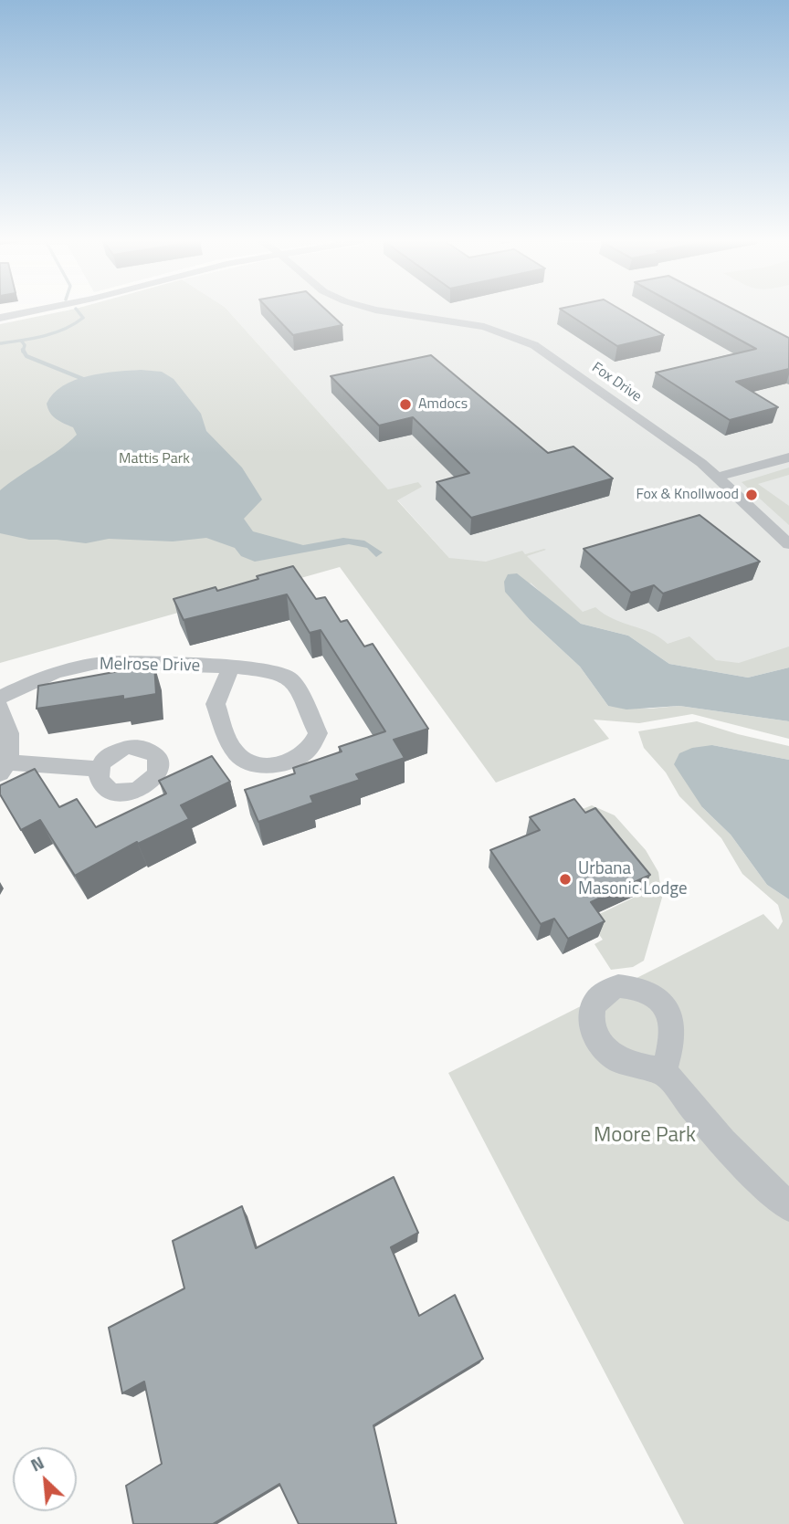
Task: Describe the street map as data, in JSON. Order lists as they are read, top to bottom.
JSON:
{
  "streets": {
    "street": ["Fox Drive", "Melrose Drive"]
  },
  "parks": ["Mattis Park", "Moore Park"],
  "places": ["Amdocs", "Fox & Knollwood", "Urbana Masonic Lodge"],
  "north": "top left"
}
